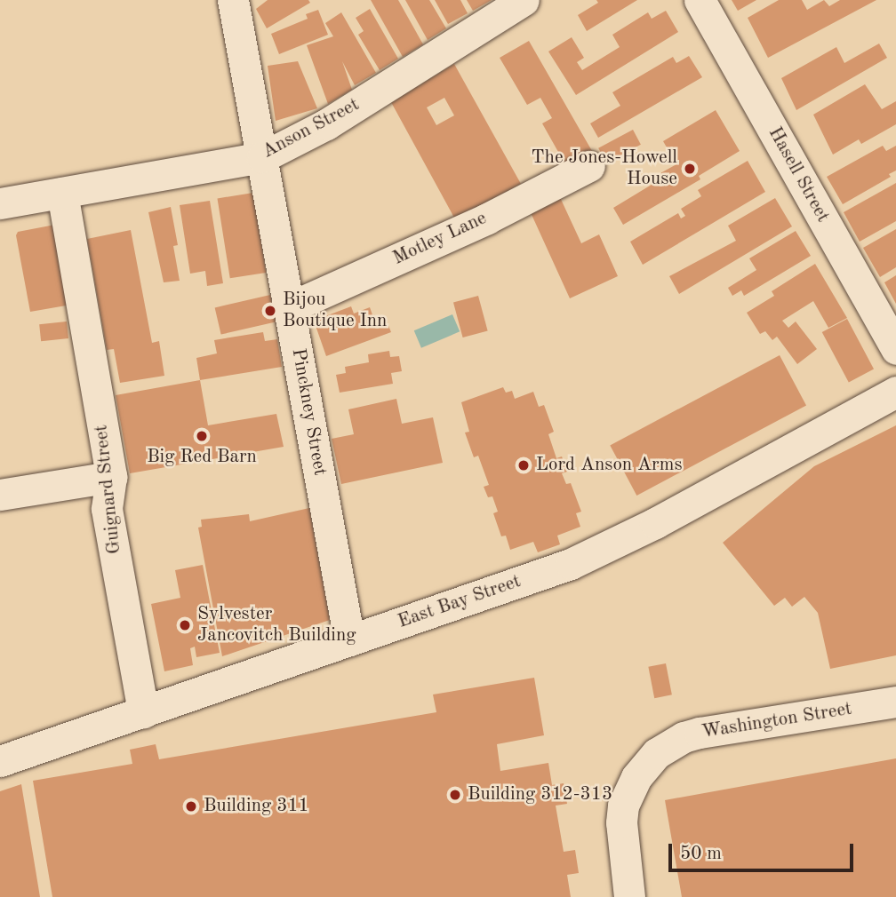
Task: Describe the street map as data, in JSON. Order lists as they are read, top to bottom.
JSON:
{
  "streets": {
    "street": [
      "Anson Street",
      "Hasell Street",
      "Motley Lane",
      "Pinckney Street",
      "Guignard Street",
      "East Bay Street",
      "Washington Street"
    ]
  },
  "crossings": [
    ["Anson Street", "Pinckney Street"],
    ["Anson Street", "Guignard Street"],
    ["Motley Lane", "Pinckney Street"],
    ["Pinckney Street", "East Bay Street"],
    ["Guignard Street", "East Bay Street"]
  ],
  "places": [
    "The Jones-Howell House",
    "Bijou Boutique Inn",
    "Big Red Barn",
    "Lord Anson Arms",
    "Sylvester Jancovitch Building",
    "Building 312-313",
    "Building 311"
  ],
  "scale_bar": "50 m"
}
